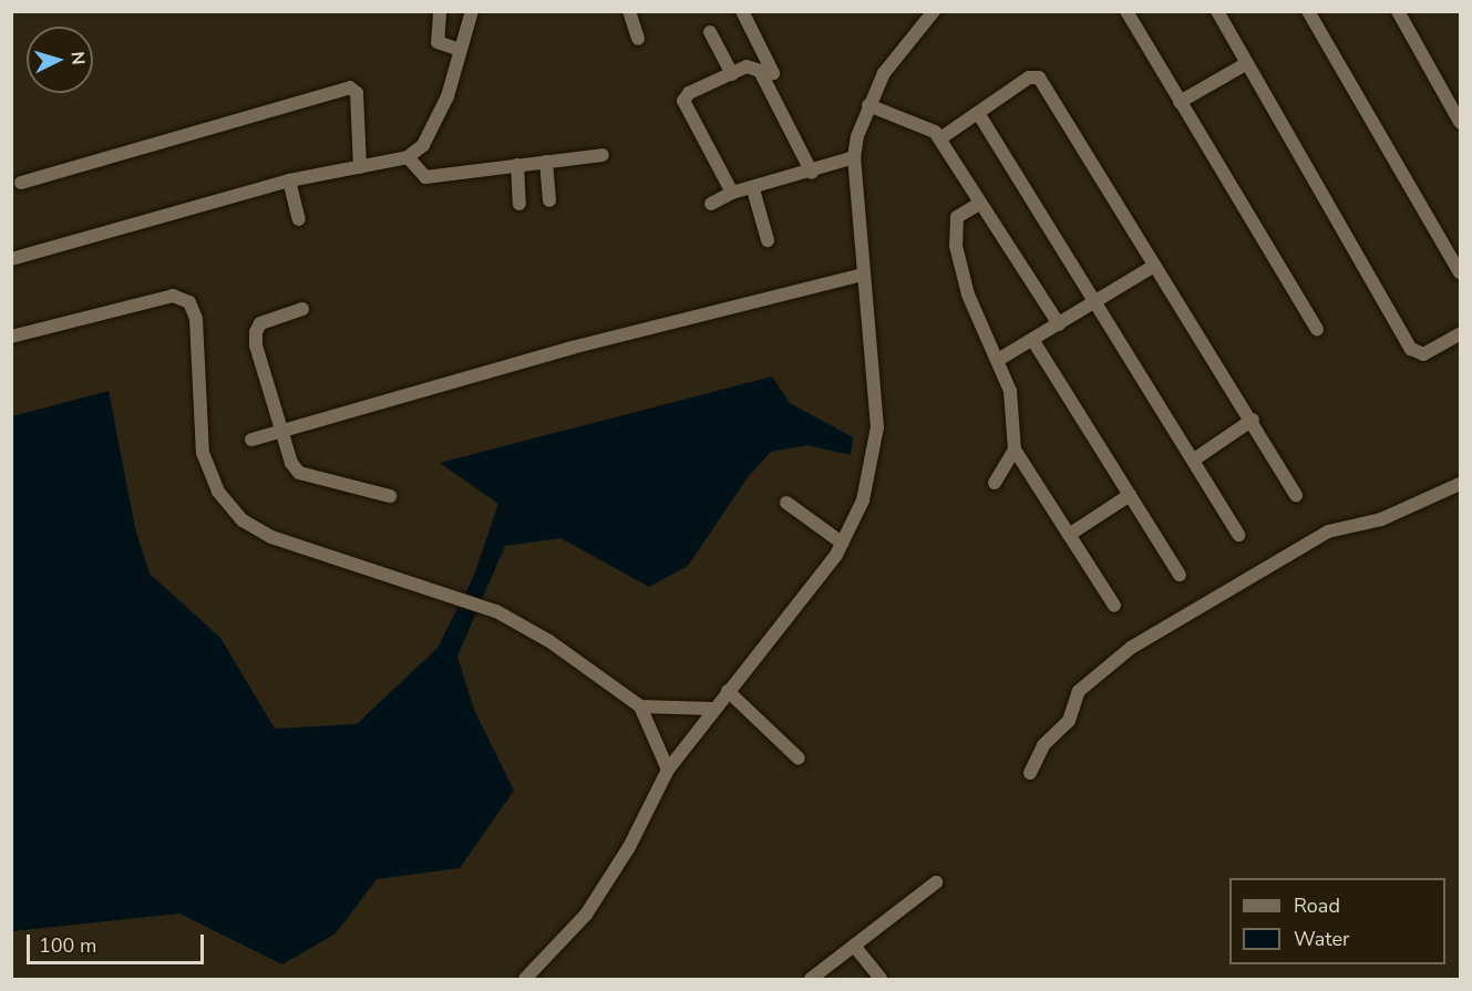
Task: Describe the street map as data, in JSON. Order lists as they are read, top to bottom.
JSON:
{
  "legend": ["Road", "Water"],
  "scale_bar": "100 m",
  "north": "right"
}
